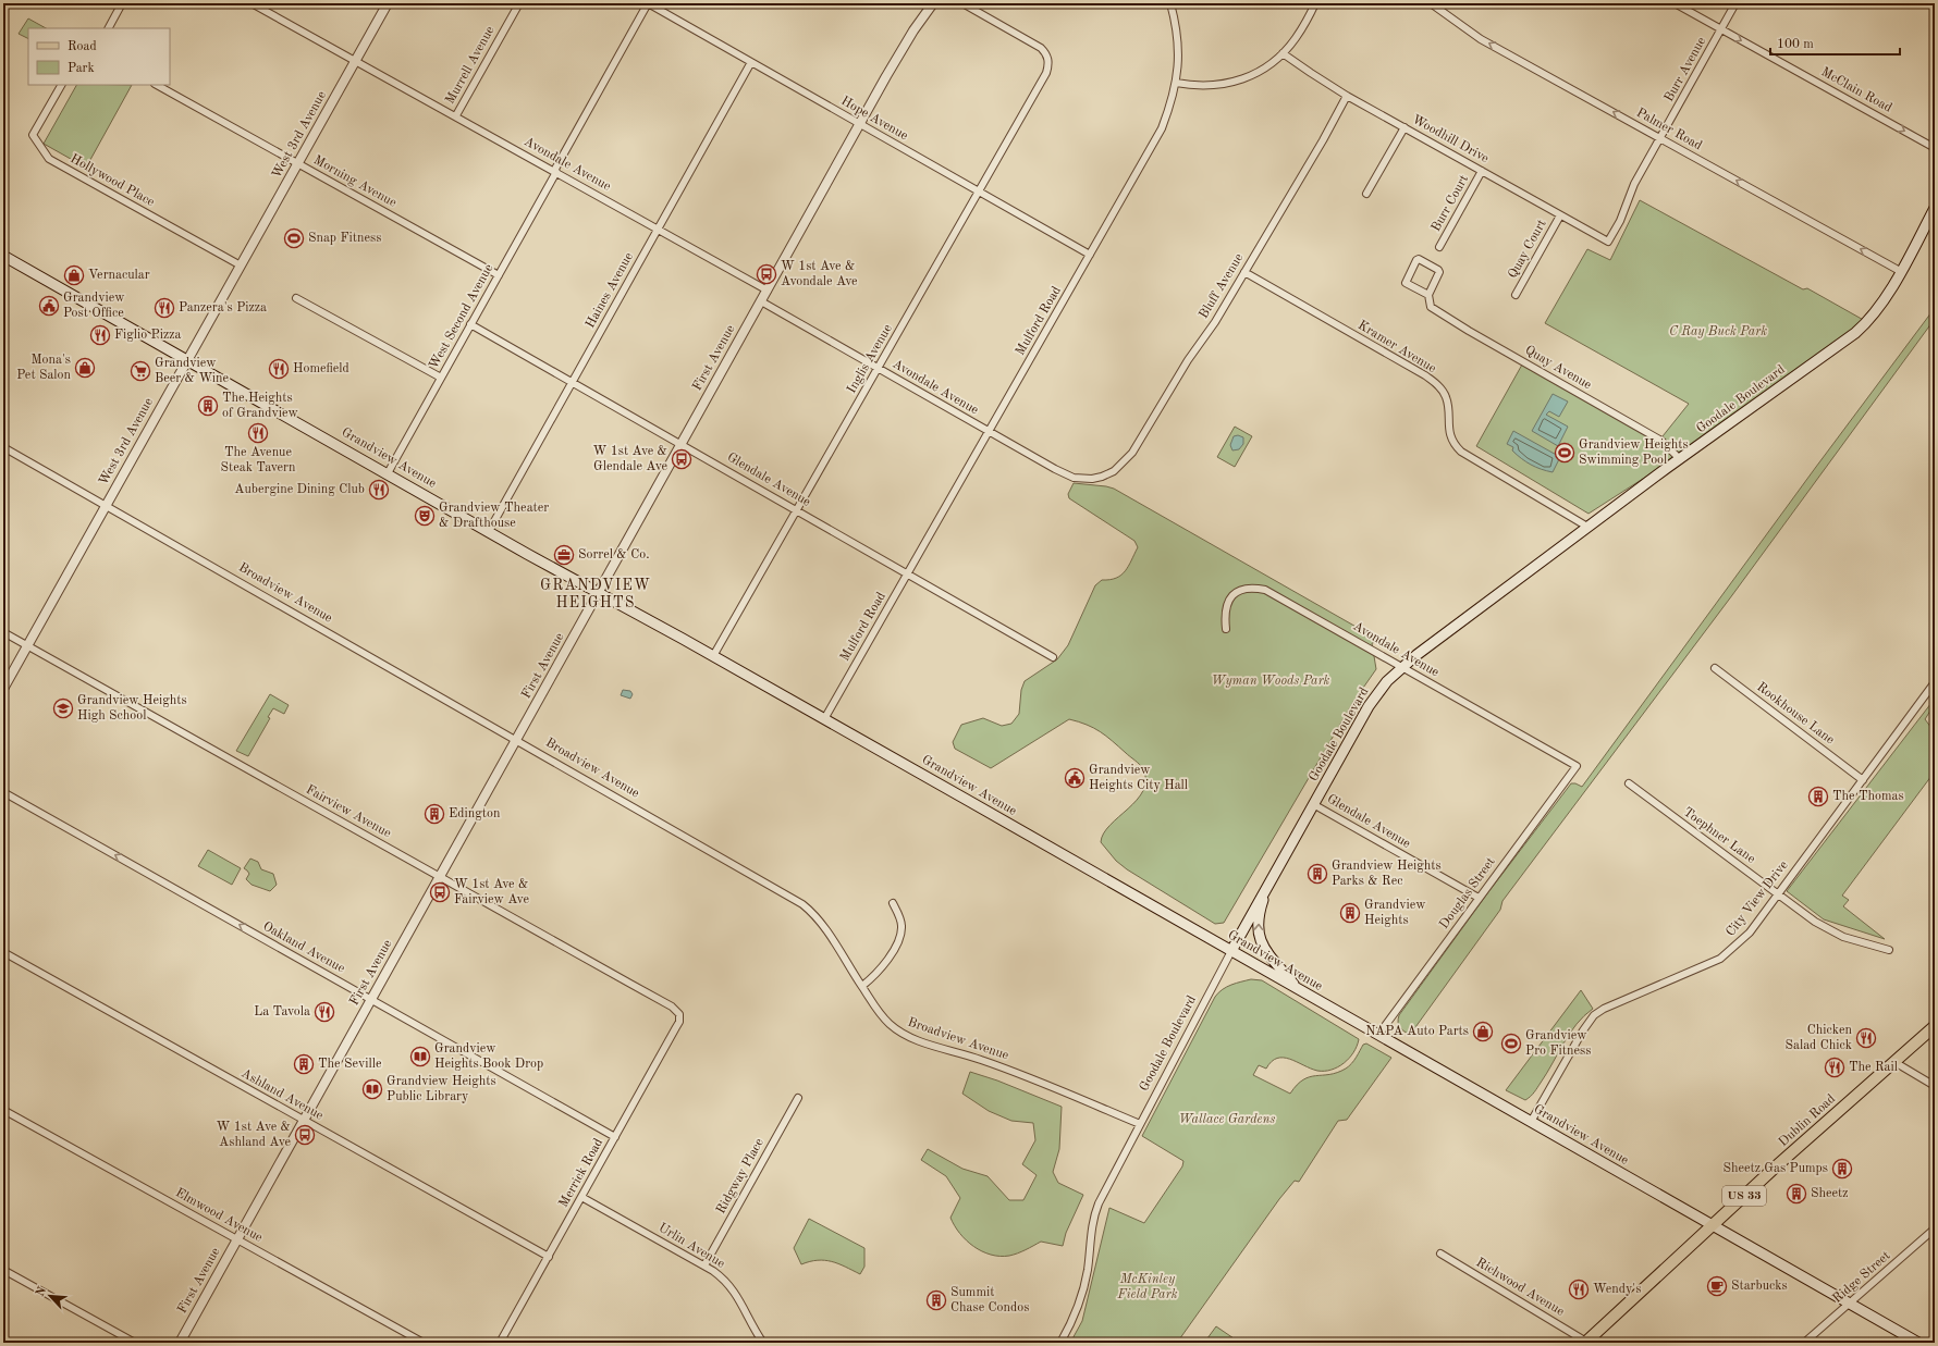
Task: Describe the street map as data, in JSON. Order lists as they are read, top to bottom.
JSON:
{
  "streets": {
    "main road": [
      "Goodale Boulevard",
      "Grandview Avenue",
      "Dublin Road",
      "US 33"
    ],
    "street": [
      "Murrell Avenue",
      "Burr Avenue",
      "McClain Road",
      "Hope Avenue",
      "Palmer Road",
      "West 3rd Avenue",
      "Woodhill Drive",
      "Avondale Avenue",
      "Hollywood Place",
      "Morning Avenue",
      "Burr Court",
      "Quay Court",
      "Bluff Avenue",
      "Haines Avenue",
      "West Second Avenue",
      "Mulford Road",
      "Kramer Avenue",
      "First Avenue",
      "Inglis Avenue",
      "Quay Avenue",
      "Glendale Avenue",
      "Broadview Avenue",
      "Rookhouse Lane",
      "Fairview Avenue",
      "Toephner Lane",
      "Douglas Street",
      "City View Drive",
      "Oakland Avenue",
      "Ashland Avenue",
      "Merrick Road",
      "Ridgway Place",
      "Elmwood Avenue",
      "Urlin Avenue",
      "Ridge Street",
      "Richwood Avenue"
    ]
  },
  "crossings": [
    ["Murrell Avenue", "Avondale Avenue"],
    ["Burr Avenue", "McClain Road"],
    ["Burr Avenue", "Palmer Road"],
    ["Burr Avenue", "Woodhill Drive"],
    ["Hope Avenue", "Haines Avenue"],
    ["Hope Avenue", "West Second Avenue"],
    ["Hope Avenue", "Mulford Road"],
    ["Hope Avenue", "First Avenue"],
    ["Hope Avenue", "Inglis Avenue"],
    ["Palmer Road", "Goodale Boulevard"],
    ["West 3rd Avenue", "Avondale Avenue"],
    ["West 3rd Avenue", "Hollywood Place"],
    ["West 3rd Avenue", "Morning Avenue"],
    ["West 3rd Avenue", "Grandview Avenue"],
    ["West 3rd Avenue", "Broadview Avenue"],
    ["West 3rd Avenue", "Fairview Avenue"],
    ["Woodhill Drive", "Burr Court"],
    ["Woodhill Drive", "Quay Court"],
    ["Woodhill Drive", "Bluff Avenue"],
    ["Avondale Avenue", "Bluff Avenue"],
    ["Avondale Avenue", "Haines Avenue"],
    ["Avondale Avenue", "West Second Avenue"],
    ["Avondale Avenue", "Mulford Road"],
    ["Avondale Avenue", "First Avenue"],
    ["Avondale Avenue", "Inglis Avenue"],
    ["Avondale Avenue", "Goodale Boulevard"],
    ["Avondale Avenue", "Douglas Street"],
    ["Morning Avenue", "West Second Avenue"],
    ["Bluff Avenue", "Kramer Avenue"],
    ["Haines Avenue", "Grandview Avenue"],
    ["Haines Avenue", "Glendale Avenue"],
    ["West Second Avenue", "Grandview Avenue"],
    ["West Second Avenue", "Glendale Avenue"],
    ["Mulford Road", "Grandview Avenue"],
    ["Mulford Road", "Glendale Avenue"],
    ["Kramer Avenue", "Goodale Boulevard"],
    ["First Avenue", "Grandview Avenue"],
    ["First Avenue", "Glendale Avenue"],
    ["First Avenue", "Broadview Avenue"],
    ["First Avenue", "Fairview Avenue"],
    ["First Avenue", "Oakland Avenue"],
    ["First Avenue", "Ashland Avenue"],
    ["First Avenue", "Elmwood Avenue"],
    ["Inglis Avenue", "Grandview Avenue"],
    ["Inglis Avenue", "Glendale Avenue"],
    ["Quay Avenue", "Goodale Boulevard"],
    ["Goodale Boulevard", "Grandview Avenue"],
    ["Goodale Boulevard", "Glendale Avenue"],
    ["Goodale Boulevard", "Broadview Avenue"],
    ["Grandview Avenue", "Douglas Street"],
    ["Grandview Avenue", "City View Drive"],
    ["Grandview Avenue", "Dublin Road"],
    ["Grandview Avenue", "Ridge Street"],
    ["Glendale Avenue", "Douglas Street"],
    ["Rookhouse Lane", "City View Drive"],
    ["Fairview Avenue", "Merrick Road"],
    ["Toephner Lane", "City View Drive"],
    ["Oakland Avenue", "Merrick Road"],
    ["Ashland Avenue", "Merrick Road"],
    ["Dublin Road", "Richwood Avenue"],
    ["Merrick Road", "Urlin Avenue"],
    ["Ridgway Place", "Urlin Avenue"]
  ],
  "one_way": ["McClain Road", "Palmer Road", "Oakland Avenue"],
  "districts": ["GRANDVIEW HEIGHTS"],
  "parks": [
    "C Ray Buck Park",
    "Wyman Woods Park",
    "Wallace Gardens",
    "McKinley Field Park"
  ],
  "places": {
    "sports": ["Snap Fitness", "Grandview Heights Swimming Pool", "Grandview Pro Fitness"],
    "bus stop": [
      "W 1st Ave & Avondale Ave",
      "W 1st Ave & Glendale Ave",
      "W 1st Ave & Fairview Ave",
      "W 1st Ave & Ashland Ave"
    ],
    "shop": ["Vernacular", "Mona's Pet Salon", "NAPA Auto Parts"],
    "public building": ["Grandview Post Office", "Grandview Heights City Hall"],
    "restaurant": [
      "Panzera's Pizza",
      "Figlio Pizza",
      "Homefield",
      "The Avenue Steak Tavern",
      "Aubergine Dining Club",
      "La Tavola",
      "Chicken Salad Chick",
      "The Rail",
      "Wendy's"
    ],
    "supermarket": ["Grandview Beer & Wine"],
    "building": [
      "The Heights of Grandview",
      "The Thomas",
      "Edington",
      "Grandview Heights Parks & Rec",
      "Grandview Heights",
      "The Seville",
      "Sheetz Gas Pumps",
      "Sheetz",
      "Summit Chase Condos"
    ],
    "theatre": ["Grandview Theater & Drafthouse"],
    "office": ["Sorrel & Co."],
    "school or university": ["Grandview Heights High School"],
    "library": ["Grandview Heights Book Drop", "Grandview Heights Public Library"],
    "cafe": ["Starbucks"]
  },
  "legend": ["Road", "Park"],
  "scale_bar": "100 m",
  "north": "top left"
}
